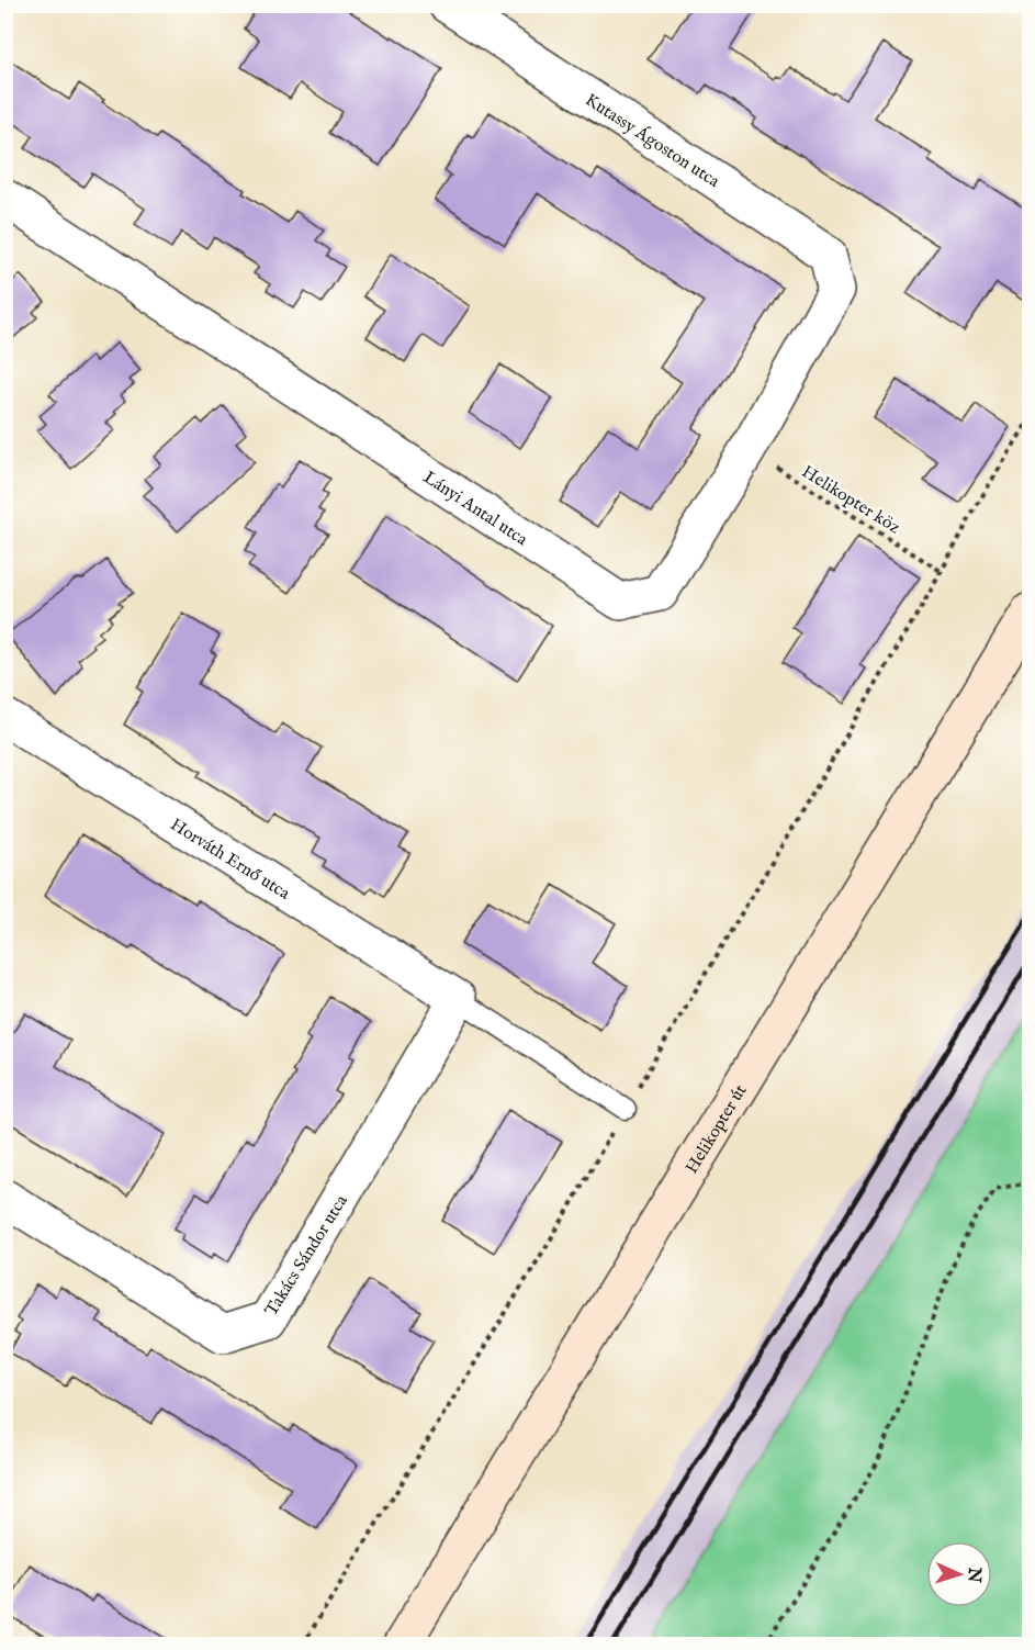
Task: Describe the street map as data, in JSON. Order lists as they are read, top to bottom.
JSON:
{
  "streets": {
    "street": [
      "Kutassy Ágoston utca",
      "Lányi Antal utca",
      "Horváth Ernő utca",
      "Helikopter út",
      "Takács Sándor utca"
    ],
    "path": ["Helikopter köz"]
  },
  "crossings": [
    ["Kutassy Ágoston utca", "Lányi Antal utca"],
    ["Helikopter köz", "Lányi Antal utca"],
    ["Horváth Ernő utca", "Takács Sándor utca"]
  ],
  "north": "right"
}
